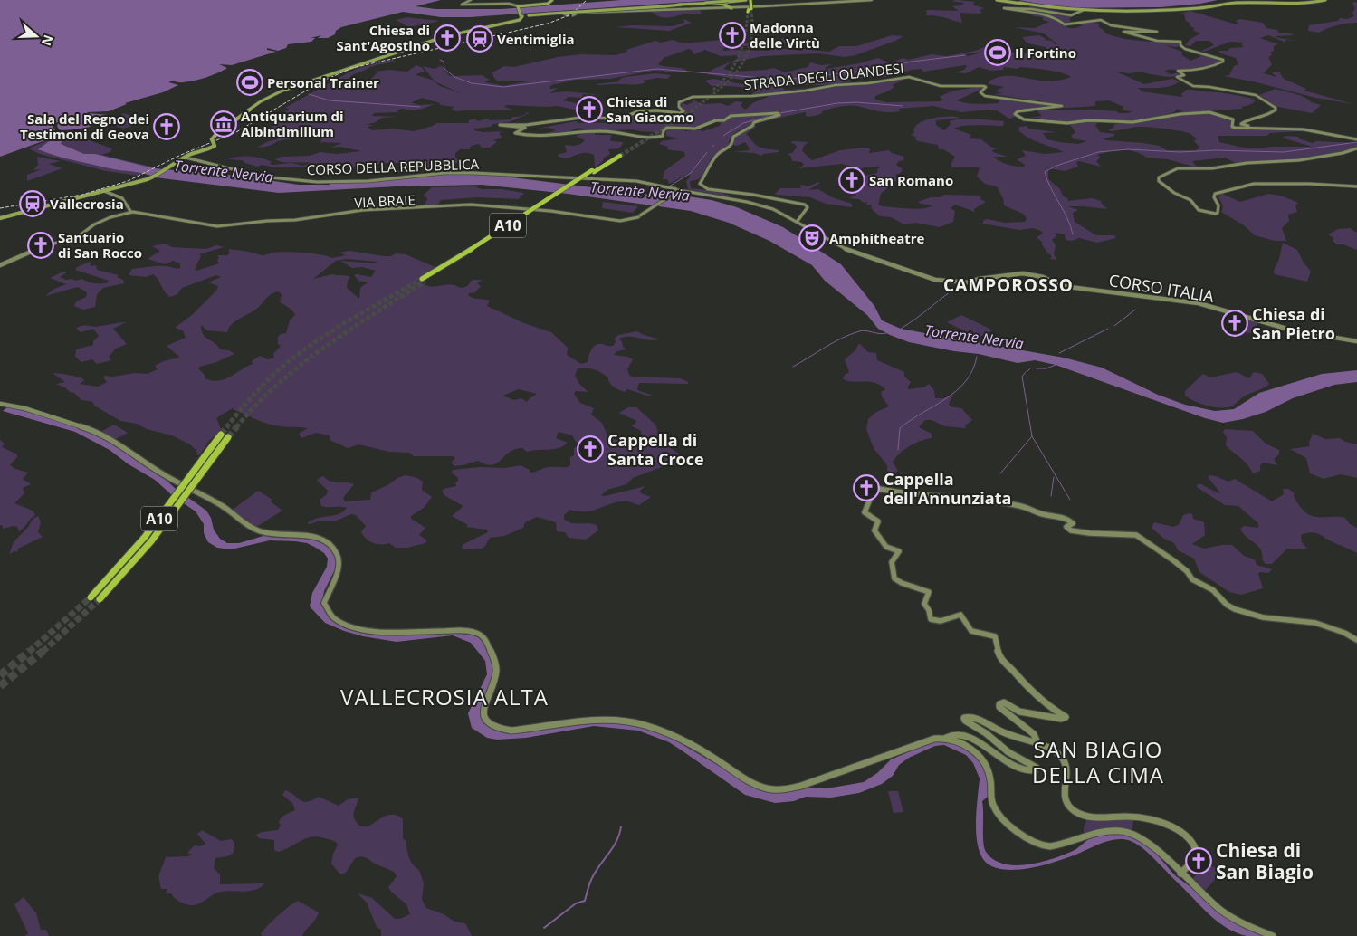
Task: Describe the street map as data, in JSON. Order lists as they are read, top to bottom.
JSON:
{
  "streets": {
    "highway": ["A10"],
    "main road": [
      "STRADA DEGLI OLANDESI",
      "CORSO DELLA REPUBBLICA",
      "VIA BRAIE",
      "CORSO ITALIA"
    ]
  },
  "crossings": [
    ["STRADA DEGLI OLANDESI", "CORSO ITALIA"],
    ["CORSO DELLA REPUBBLICA", "VIA BRAIE"]
  ],
  "districts": ["CAMPOROSSO", "VALLECROSIA ALTA", "SAN BIAGIO DELLA CIMA"],
  "water": ["Torrente Nervia"],
  "places": {
    "church": [
      "Madonna delle Virtù",
      "Chiesa di Sant'Agostino",
      "Chiesa di San Giacomo",
      "Sala del Regno dei Testimoni di Geova",
      "San Romano",
      "Santuario di San Rocco",
      "Chiesa di San Pietro",
      "Cappella di Santa Croce",
      "Cappella dell'Annunziata",
      "Chiesa di San Biagio"
    ],
    "station": ["Ventimiglia", "Vallecrosia"],
    "sports": ["Il Fortino", "Personal Trainer"],
    "museum": ["Antiquarium di Albintimilium"],
    "theatre": ["Amphitheatre"]
  },
  "north": "right"
}
